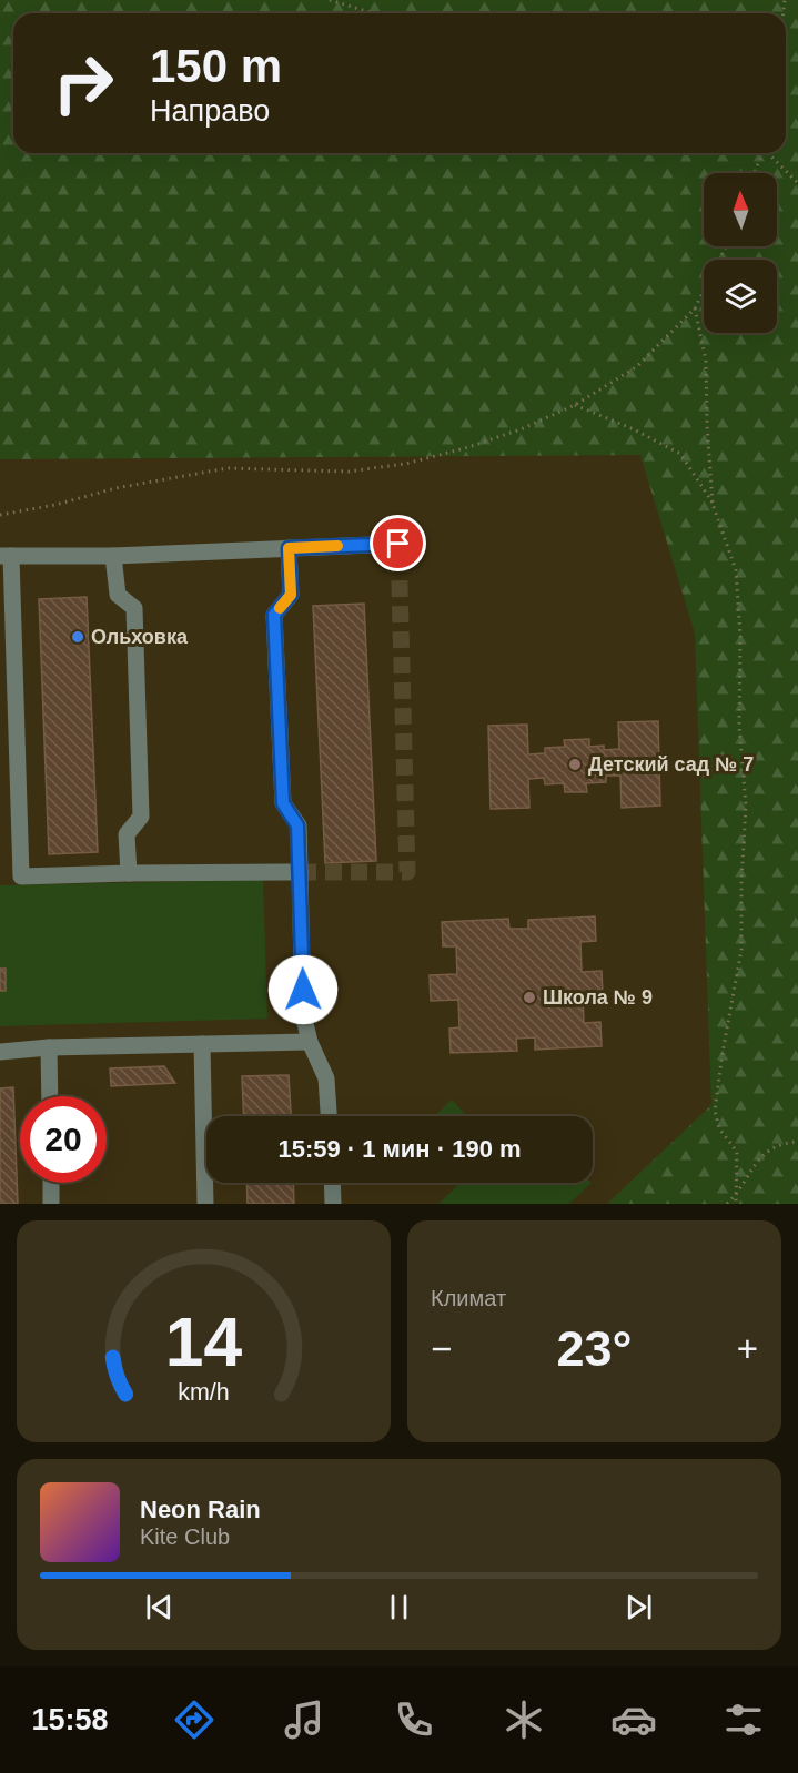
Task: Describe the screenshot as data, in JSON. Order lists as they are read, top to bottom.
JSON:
{
  "places": ["Ольховка", "Детский сад № 7", "Школа № 9"],
  "north": "top",
  "page": {
    "turn": ["150 m", "Направо"],
    "limit": "20",
    "trip": "15:59 · 1 мин · 190 m",
    "tile": "Климат",
    "heat": ["−", "23°", "+"],
    "song": ["Neon Rain", "Kite Club"],
    "tabs": "15:58",
    "gauge": ["14", "km/h"]
  }
}
